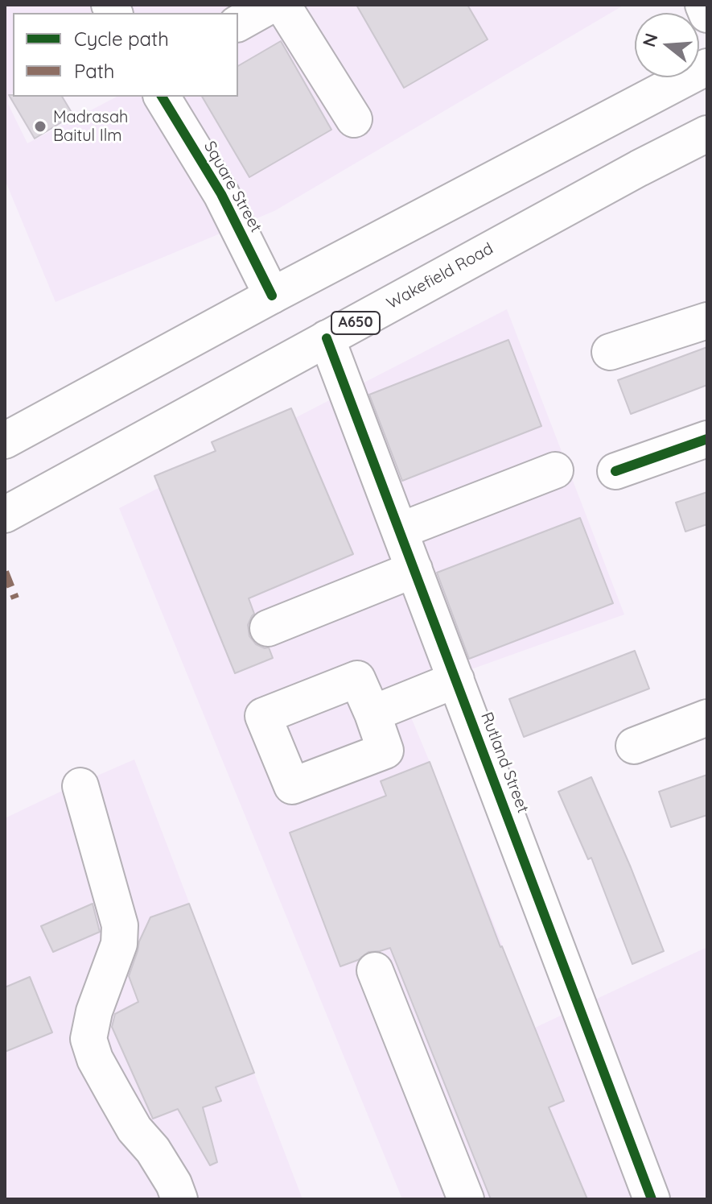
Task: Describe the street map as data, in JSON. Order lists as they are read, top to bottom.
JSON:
{
  "streets": {
    "main road": [
      "Square Street",
      "Wakefield Road",
      "A650",
      "Rutland Street"
    ]
  },
  "crossings": [
    ["Wakefield Road", "Rutland Street"]
  ],
  "places": ["Madrasah Baitul Ilm"],
  "legend": ["Cycle path", "Path"],
  "north": "left"
}
